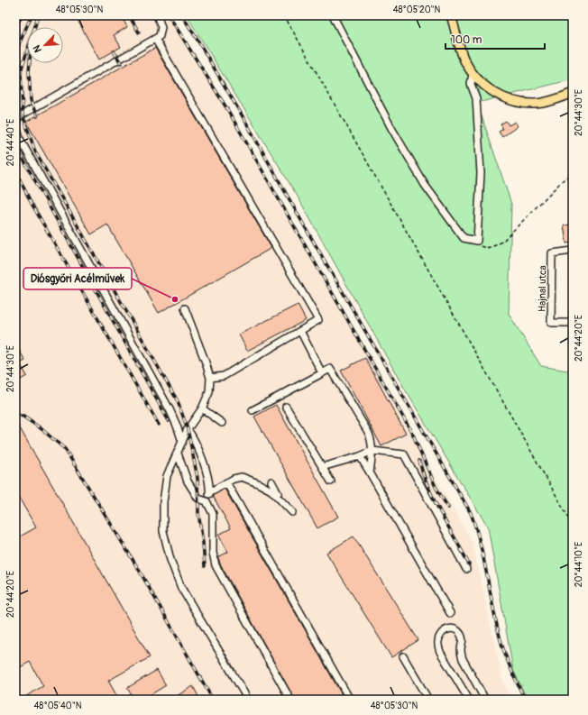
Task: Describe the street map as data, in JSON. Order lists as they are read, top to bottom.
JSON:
{
  "streets": {
    "street": ["Hajnal utca"]
  },
  "places": ["Diósgyőri Acélművek"],
  "scale_bar": "100 m",
  "north": "bottom left",
  "coordinates": [
    "48°05'30\"N",
    "48°05'20\"N",
    "20°44'30\"E",
    "20°44'40\"E",
    "20°44'20\"E",
    "20°44'10\"E",
    "48°05'40\"N"
  ]
}
